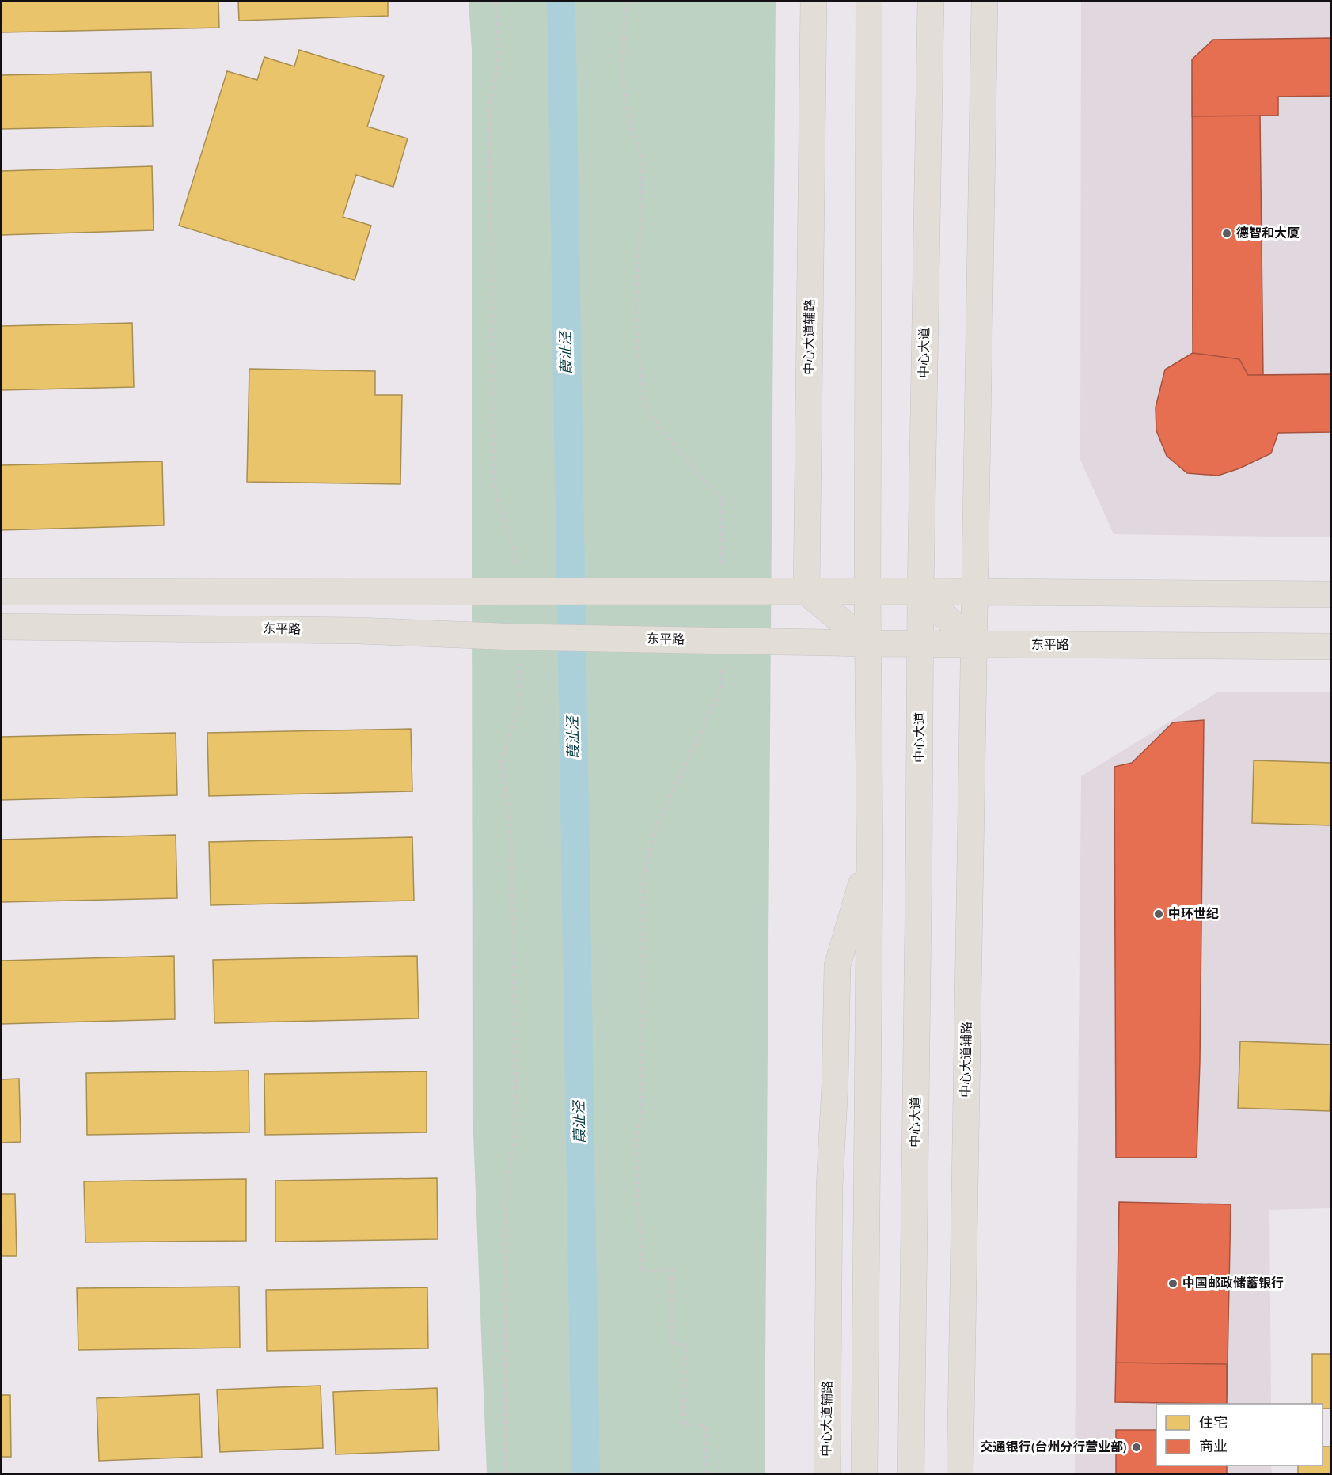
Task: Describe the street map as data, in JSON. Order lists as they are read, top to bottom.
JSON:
{
  "streets": {
    "main road": ["中心大道辅路", "中心大道", "东平路"]
  },
  "crossings": [
    ["中心大道辅路", "东平路"],
    ["中心大道", "东平路"]
  ],
  "water": ["葭沚泾"],
  "places": [
    "德智和大厦",
    "中环世纪",
    "中国邮政储蓄银行",
    "交通银行(台州分行营业部)"
  ],
  "legend": ["住宅", "商业"]
}
